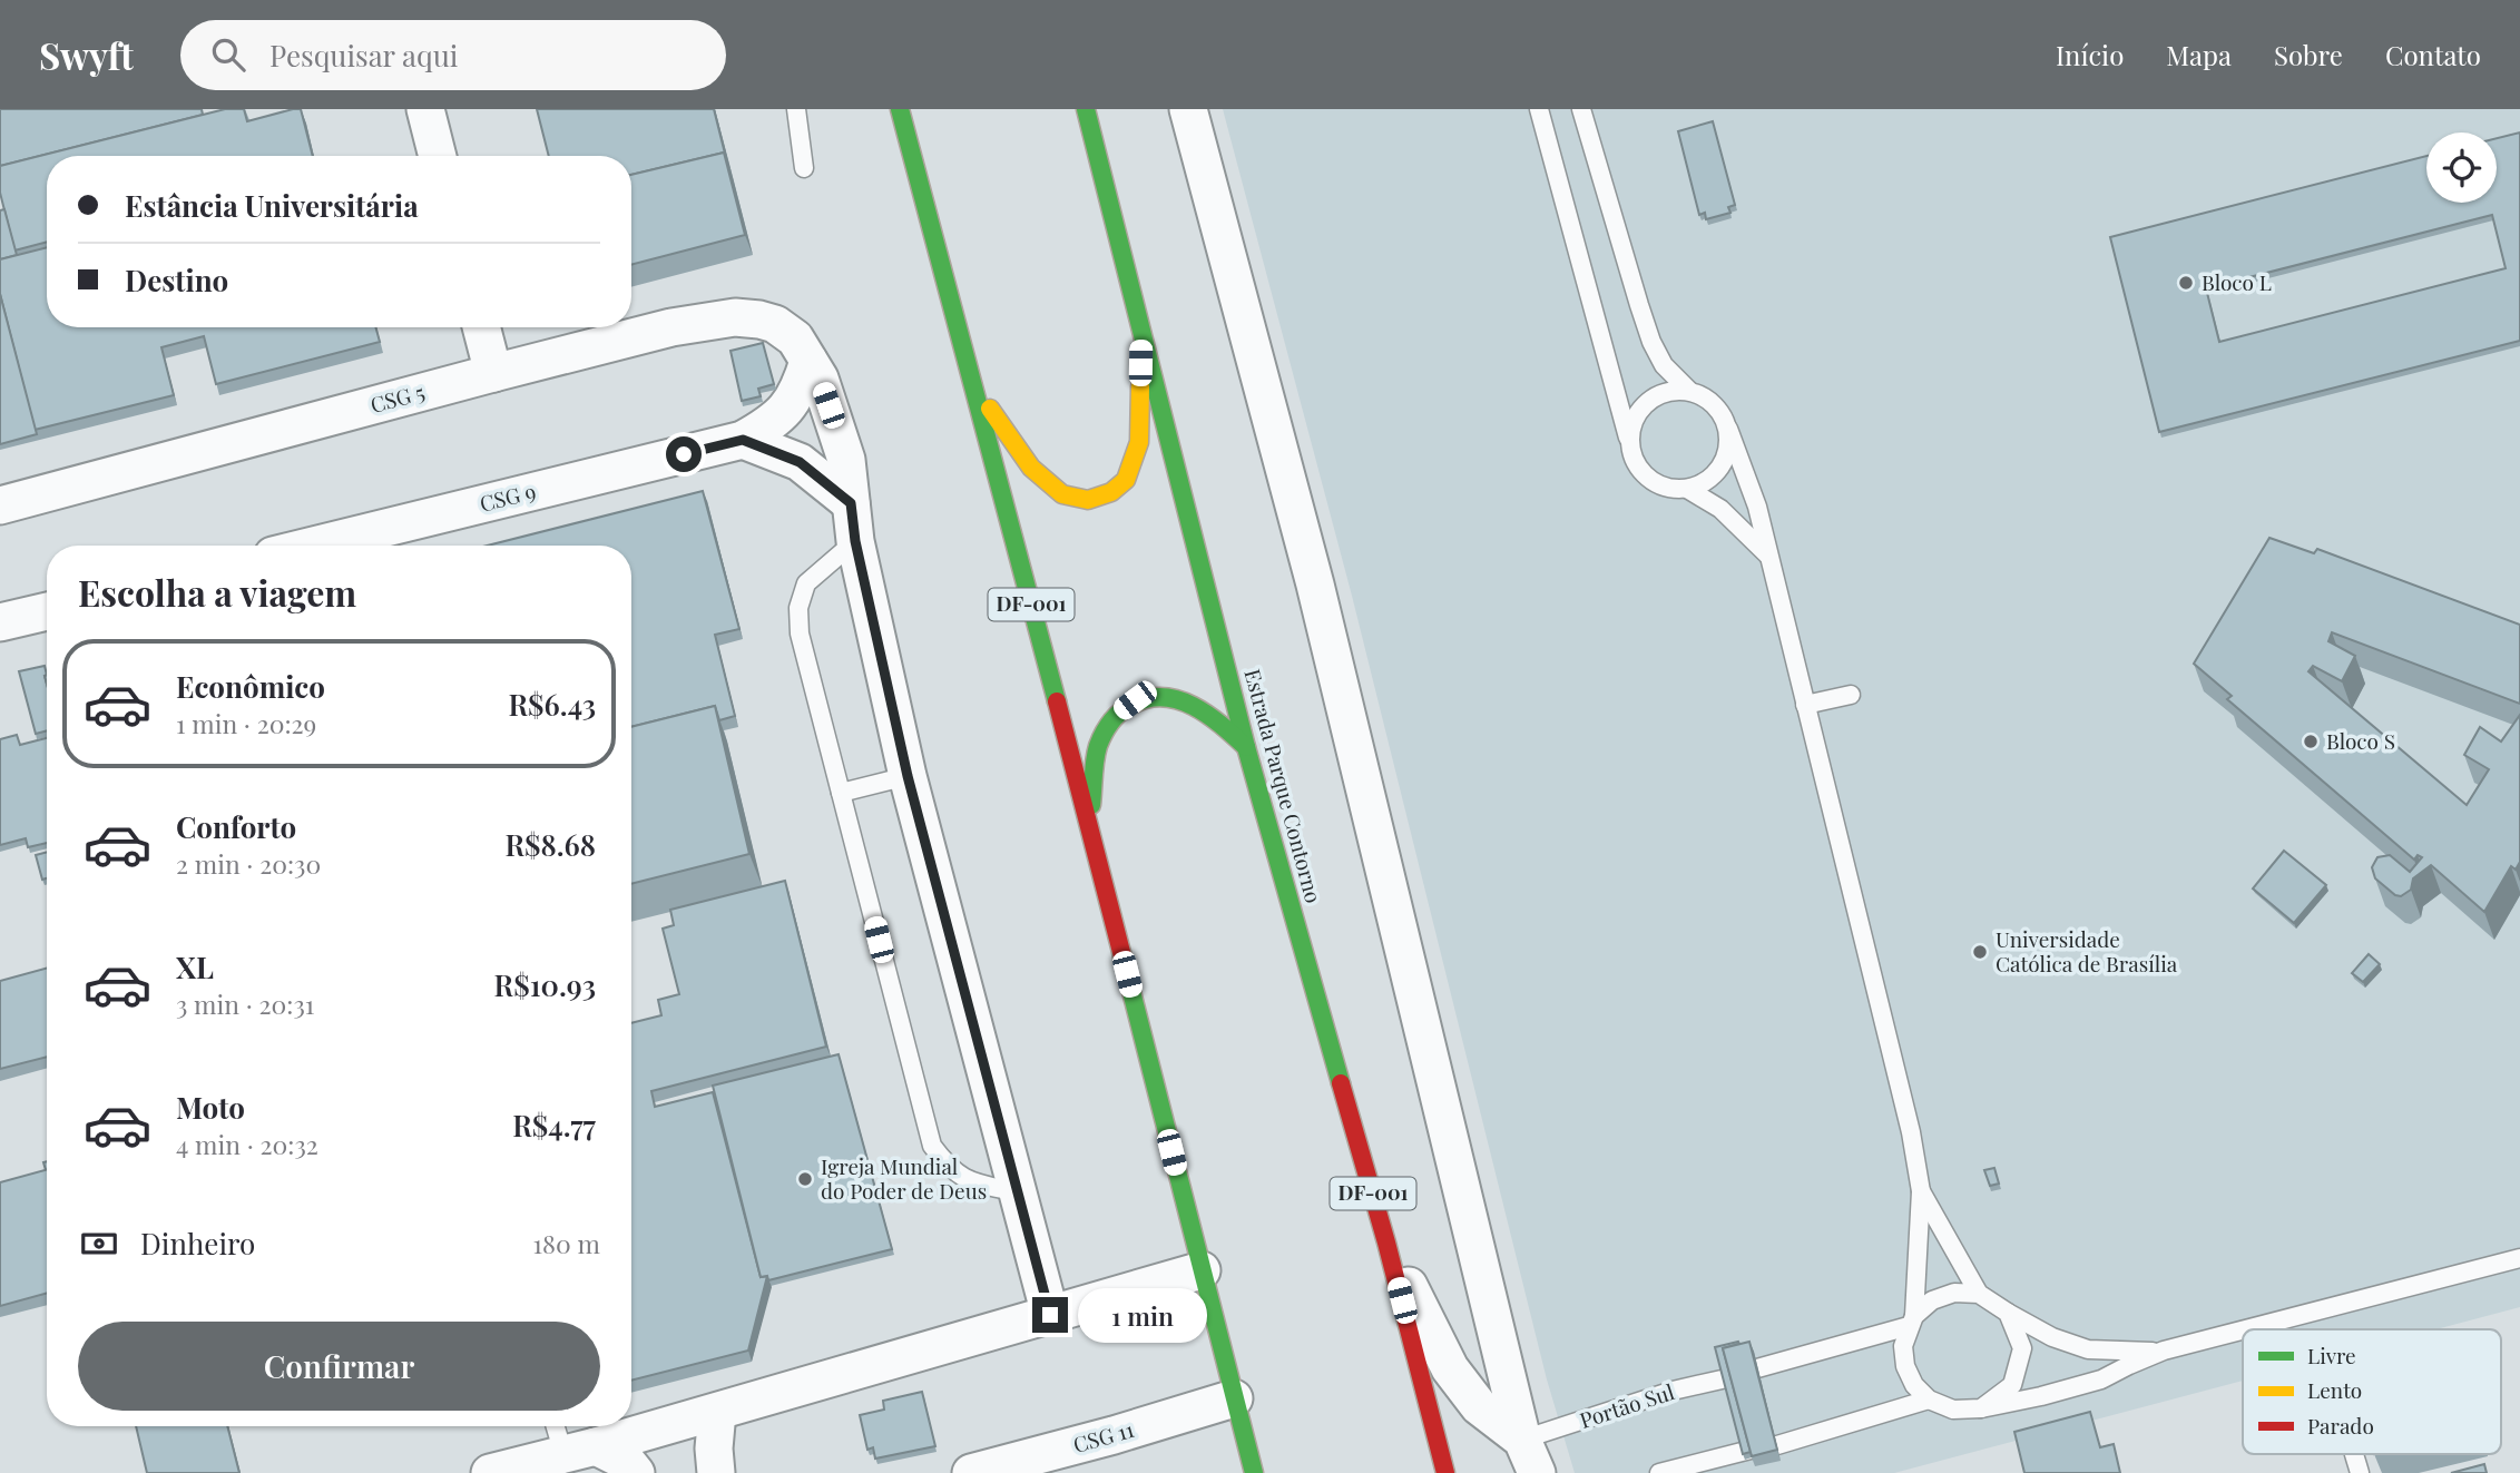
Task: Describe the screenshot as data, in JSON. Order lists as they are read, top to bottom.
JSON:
{
  "streets": {
    "highway": ["DF-001", "Estrada Parque Contorno"],
    "street": ["CSG 5", "CSG 9", "CSG 11"],
    "lane": ["Portão Sul"]
  },
  "crossings": [
    ["CSG 5", "CSG 9"],
    ["DF-001", "CSG 11"]
  ],
  "places": [
    "Bloco L",
    "Bloco S",
    "Universidade Católica de Brasília",
    "Igreja Mundial do Poder de Deus"
  ],
  "legend": ["Livre", "Lento", "Parado"],
  "page": {
    "header": "Swyft",
    "search": "Pesquisar aqui",
    "nav": [
      "Início",
      "Mapa",
      "Sobre",
      "Contato"
    ],
    "banner": ["Estância Universitária", "Destino"],
    "heading": "Escolha a viagem",
    "list": [
      {
        "name": "Econômico",
        "note": "1 min · 20:29",
        "value": "R$6.43"
      },
      {
        "name": "Conforto",
        "note": "2 min · 20:30",
        "value": "R$8.68"
      },
      {
        "name": "XL",
        "note": "3 min · 20:31",
        "value": "R$10.93"
      },
      {
        "name": "Moto",
        "note": "4 min · 20:32",
        "value": "R$4.77"
      }
    ],
    "pay": ["Dinheiro", "180 m"],
    "bubble": "1 min",
    "buttons": "Confirmar"
  }
}
